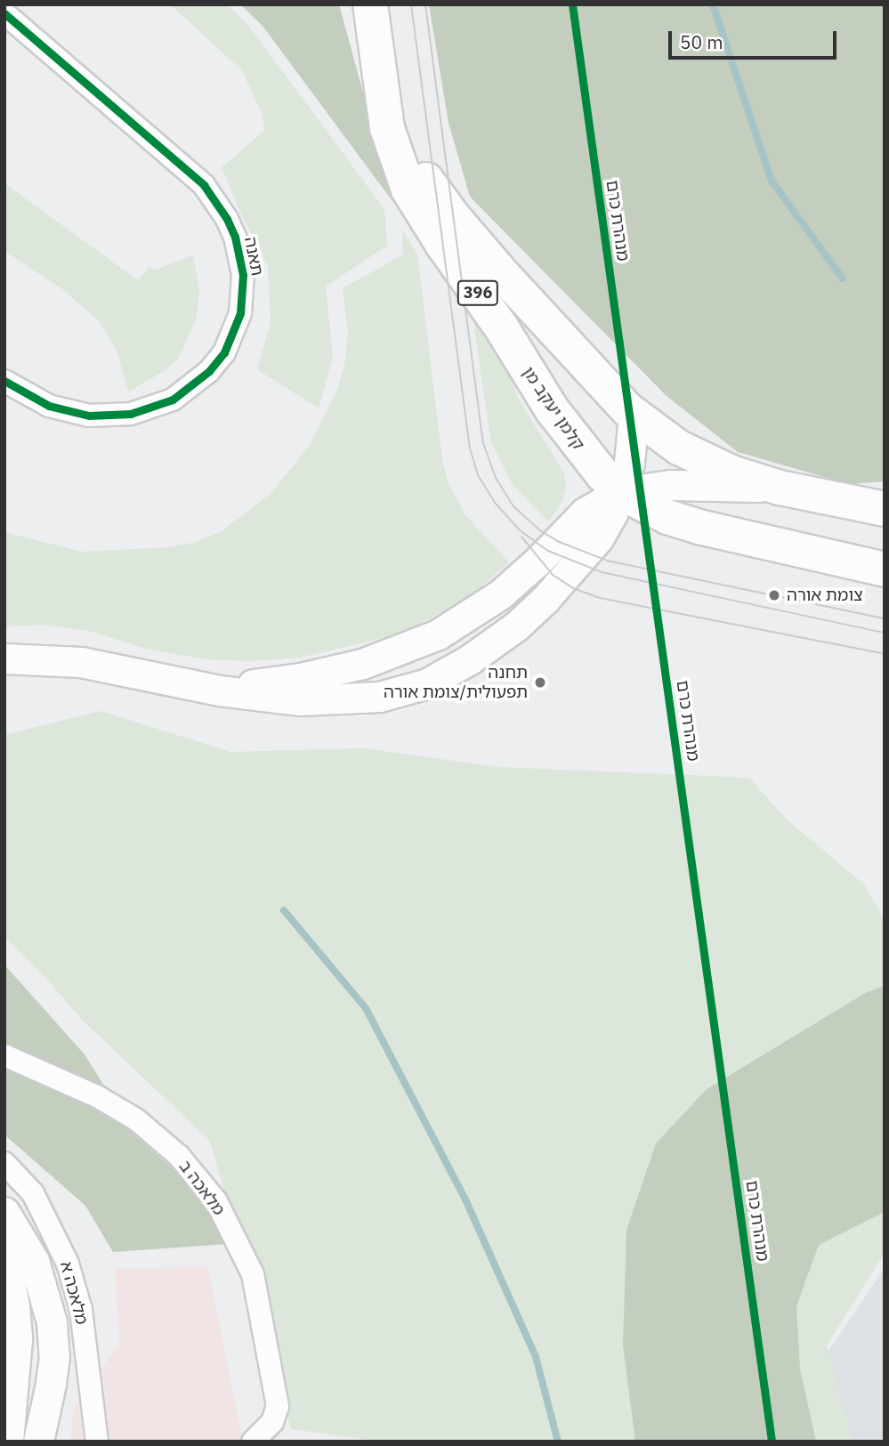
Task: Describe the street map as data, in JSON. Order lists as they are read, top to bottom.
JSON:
{
  "streets": {
    "main road": ["396", "קלמן יעקב מן"],
    "street": ["תאנה", "מלאכה ב", "מלאכה א"],
    "cycle path": ["מנהרת כרם"]
  },
  "places": ["צומת אורה", "תחנה תפעולית/צומת אורה"],
  "scale_bar": "50 m"
}
